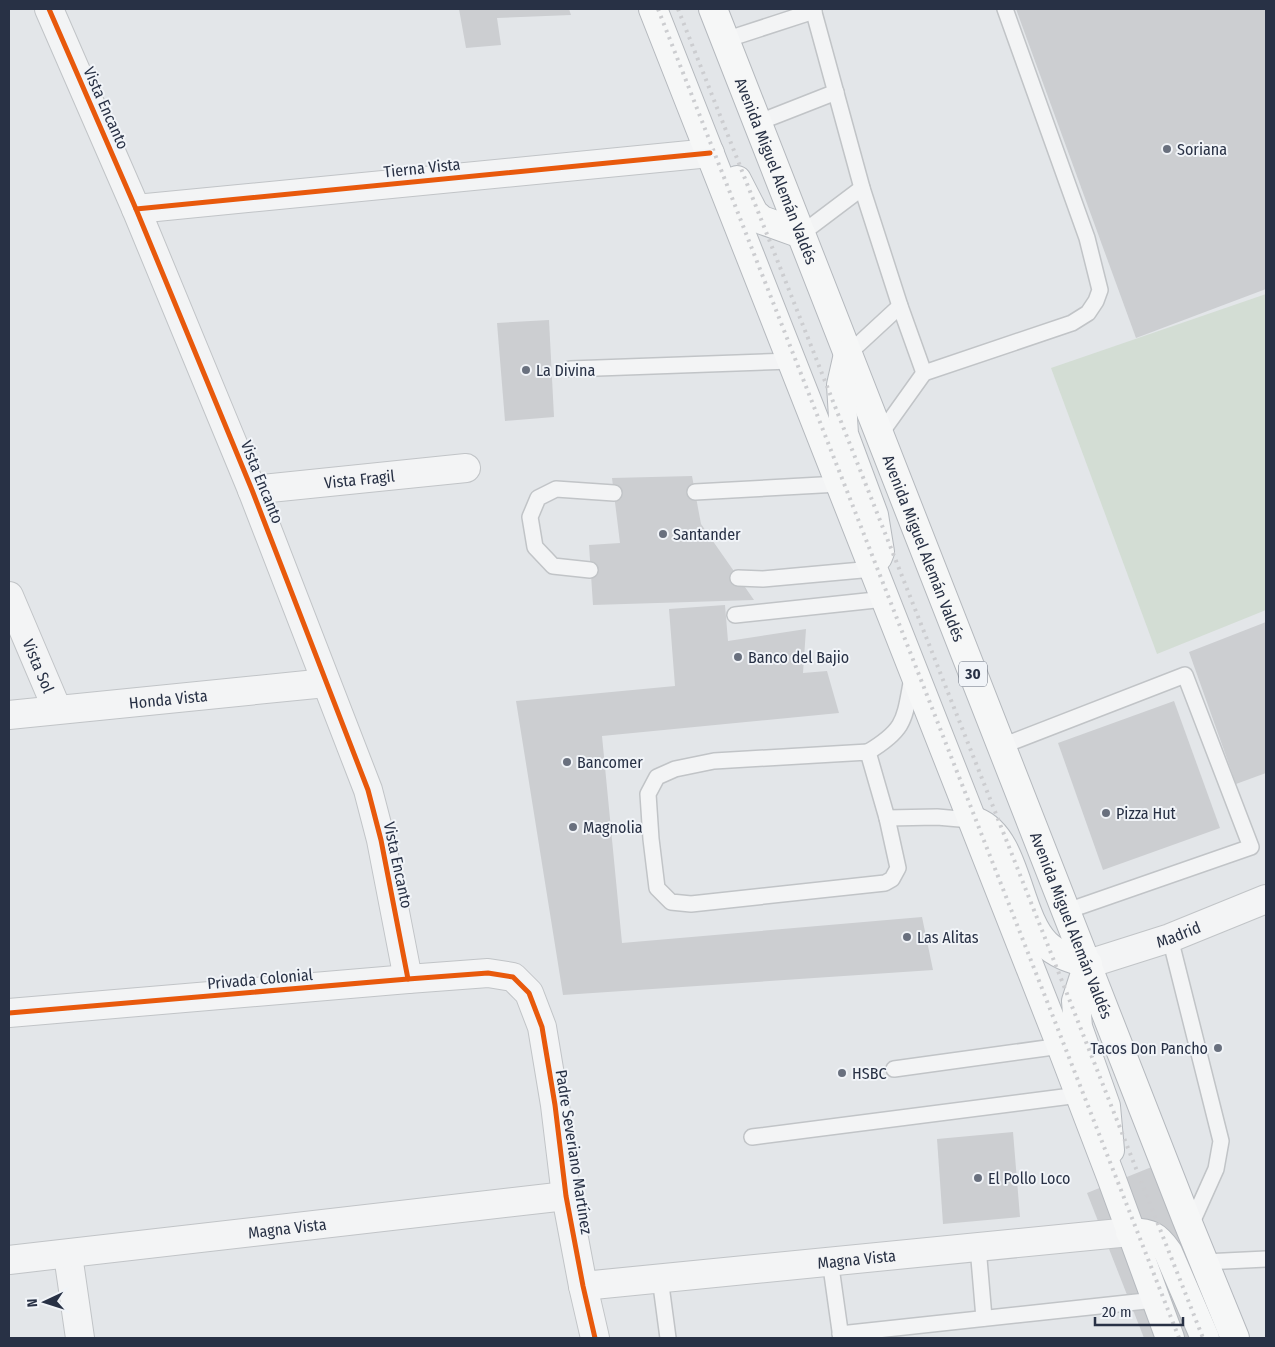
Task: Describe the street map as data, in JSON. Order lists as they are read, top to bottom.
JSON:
{
  "streets": {
    "highway": ["Avenida Miguel Alemán Valdés", "30"],
    "street": [
      "Vista Encanto",
      "Tierna Vista",
      "Vista Fragil",
      "Vista Sol",
      "Honda Vista",
      "Madrid",
      "Privada Colonial",
      "Padre Severiano Martínez",
      "Magna Vista"
    ]
  },
  "crossings": [
    ["Vista Encanto", "Tierna Vista"],
    ["Vista Encanto", "Vista Fragil"],
    ["Vista Encanto", "Honda Vista"],
    ["Vista Encanto", "Privada Colonial"],
    ["Avenida Miguel Alemán Valdés", "Madrid"],
    ["Vista Sol", "Honda Vista"],
    ["Privada Colonial", "Padre Severiano Martínez"],
    ["Padre Severiano Martínez", "Magna Vista"]
  ],
  "places": [
    "Soriana",
    "La Divina",
    "Santander",
    "Banco del Bajio",
    "Bancomer",
    "Pizza Hut",
    "Magnolia",
    "Las Alitas",
    "Tacos Don Pancho",
    "HSBC",
    "El Pollo Loco"
  ],
  "scale_bar": "20 m",
  "north": "left"
}
